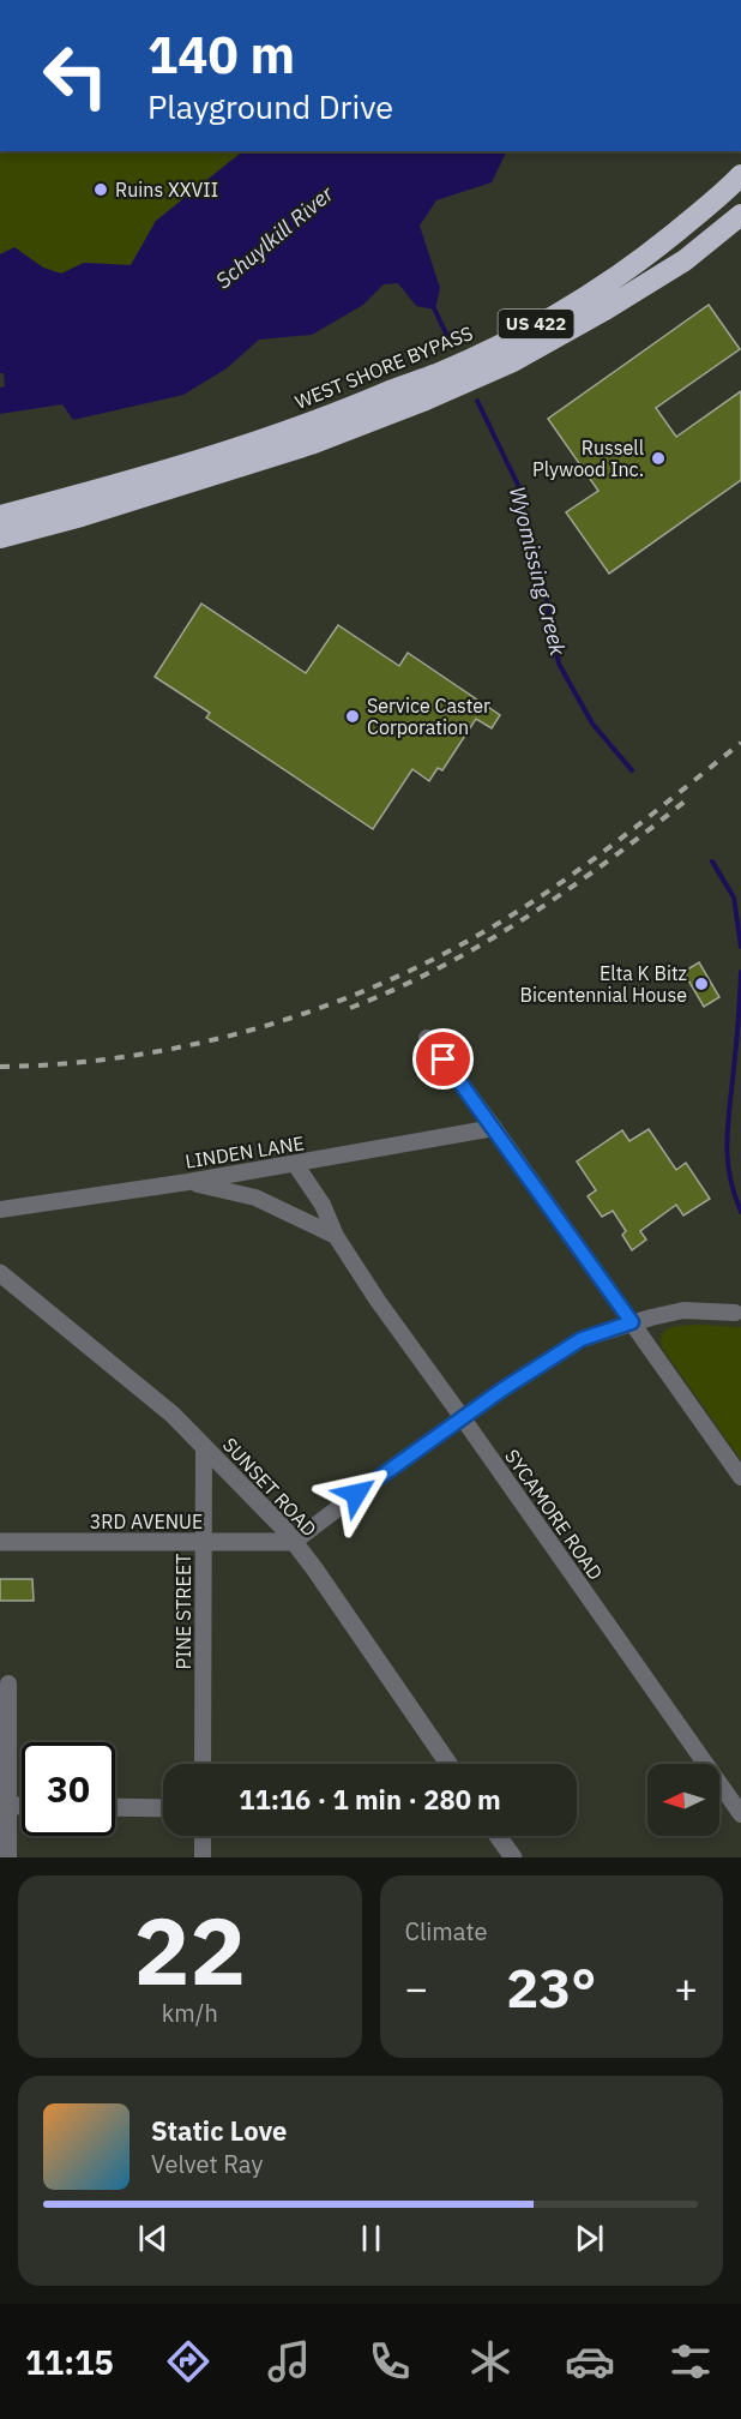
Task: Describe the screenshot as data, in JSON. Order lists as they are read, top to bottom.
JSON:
{
  "streets": {
    "highway": ["US 422", "WEST SHORE BYPASS"],
    "street": [
      "LINDEN LANE",
      "SUNSET ROAD",
      "SYCAMORE ROAD",
      "3RD AVENUE",
      "PINE STREET"
    ]
  },
  "crossings": [
    ["LINDEN LANE", "SYCAMORE ROAD"],
    ["SUNSET ROAD", "3RD AVENUE"],
    ["SUNSET ROAD", "PINE STREET"],
    ["3RD AVENUE", "PINE STREET"]
  ],
  "water": ["Schuylkill River", "Wyomissing Creek"],
  "places": [
    "Ruins XXVII",
    "Russell Plywood Inc.",
    "Service Caster Corporation",
    "Elta K Bitz Bicentennial House"
  ],
  "north": "left",
  "page": {
    "turn": ["140 m", "Playground Drive"],
    "limit": "30",
    "trip": "11:16 · 1 min · 280 m",
    "tile": [
      ["22", "km/h"],
      "Climate"
    ],
    "heat": ["−", "23°", "+"],
    "song": ["Static Love", "Velvet Ray"],
    "tabs": "11:15"
  }
}
